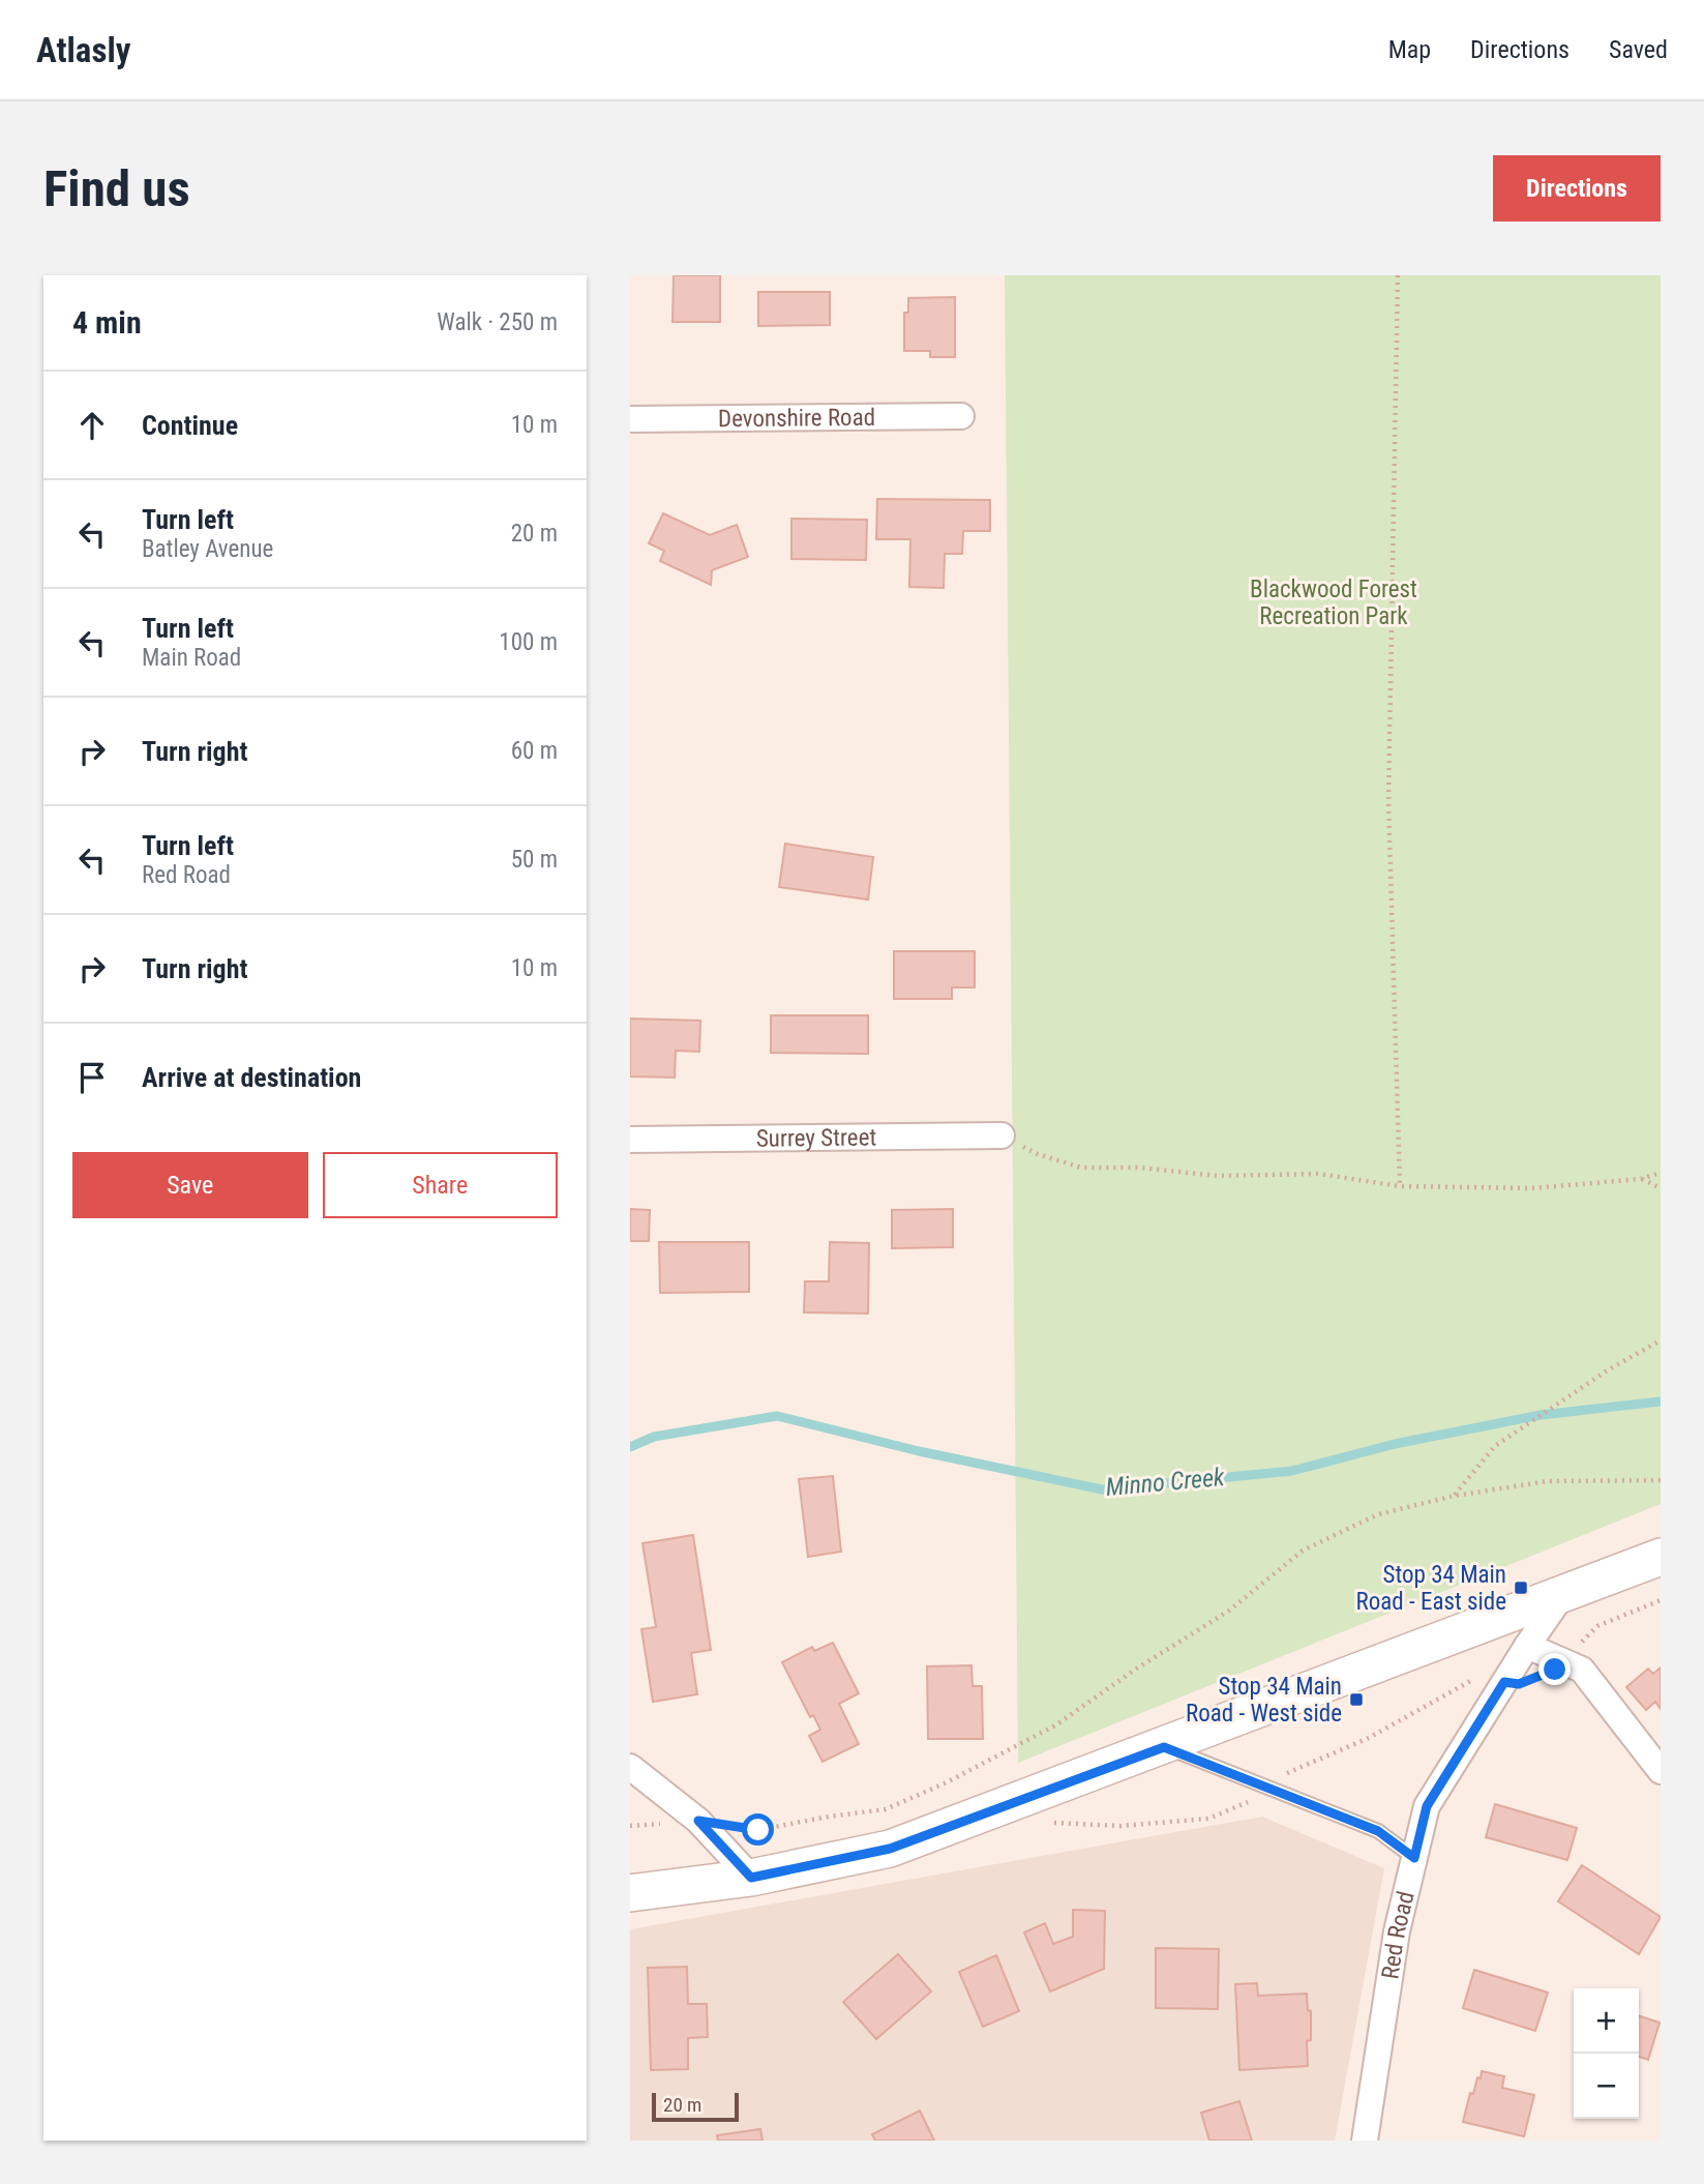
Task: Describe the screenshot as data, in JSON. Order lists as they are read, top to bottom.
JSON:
{
  "streets": {
    "street": ["Devonshire Road", "Surrey Street", "Red Road"]
  },
  "water": ["Minno Creek"],
  "parks": ["Blackwood Forest Recreation Park"],
  "places": {
    "transit": ["Stop 34 Main Road - East side", "Stop 34 Main Road - West side"]
  },
  "scale_bar": "20 m",
  "page": {
    "header": "Atlasly",
    "nav": ["Map", "Directions", "Saved"],
    "buttons": [
      "Directions",
      ["Save", "Share"]
    ],
    "title": "Find us",
    "heading": ["4 min", "Walk · 250 m"],
    "list": [
      ["Continue", "10 m"],
      ["Turn left", "Batley Avenue", "20 m"],
      ["Turn left", "Main Road", "100 m"],
      ["Turn right", "60 m"],
      ["Turn left", "Red Road", "50 m"],
      ["Turn right", "10 m"],
      "Arrive at destination"
    ],
    "map_buttons": ["+", "−"],
    "scale": "20 m"
  }
}
